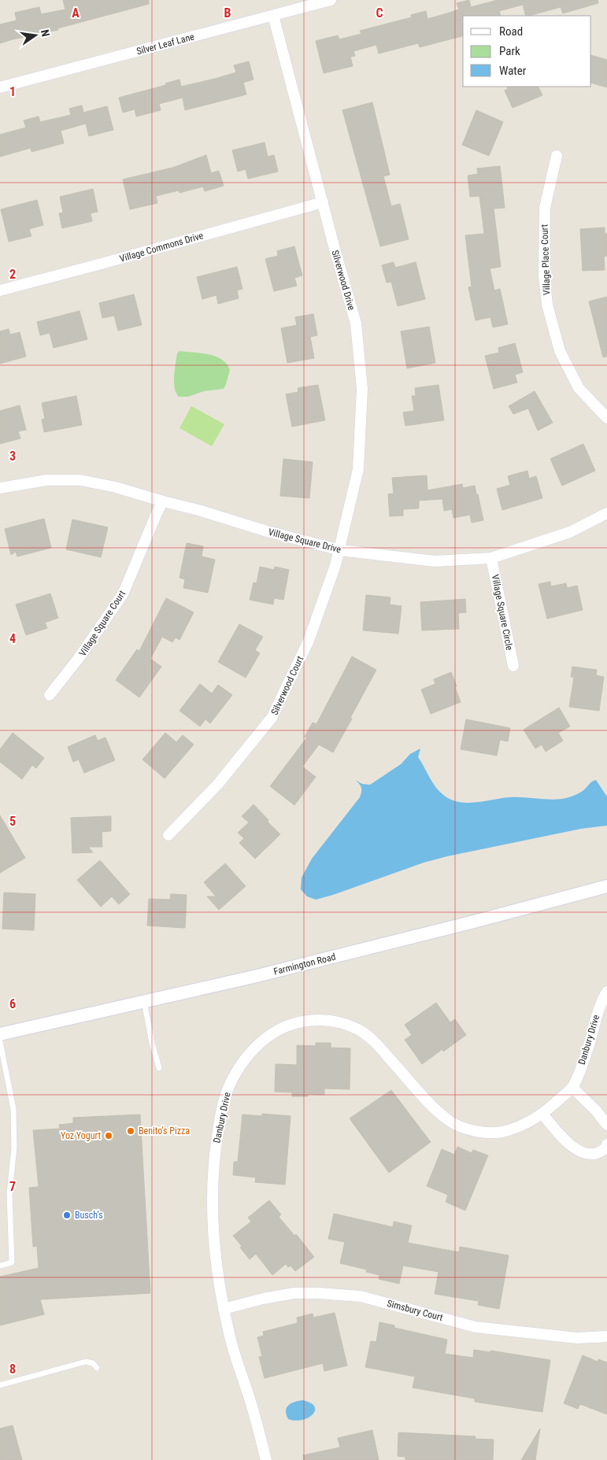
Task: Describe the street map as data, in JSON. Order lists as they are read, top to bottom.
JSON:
{
  "streets": {
    "street": [
      "Silver Leaf Lane",
      "Village Commons Drive",
      "Village Place Court",
      "Silverwood Drive",
      "Village Square Drive",
      "Village Square Circle",
      "Village Square Court",
      "Silverwood Court",
      "Farmington Road",
      "Danbury Drive",
      "Simsbury Court"
    ]
  },
  "crossings": [
    ["Silver Leaf Lane", "Silverwood Drive"],
    ["Village Commons Drive", "Silverwood Drive"],
    ["Silverwood Drive", "Village Square Drive"],
    ["Silverwood Drive", "Silverwood Court"],
    ["Village Square Drive", "Village Square Circle"],
    ["Village Square Drive", "Village Square Court"],
    ["Village Square Drive", "Silverwood Court"],
    ["Danbury Drive", "Simsbury Court"]
  ],
  "places": ["Benito's Pizza", "Yoz Yogurt", "Busch's"],
  "legend": ["Road", "Park", "Water"],
  "north": "right",
  "grid": {
    "columns": ["A", "B", "C"],
    "rows": [
      "1",
      "2",
      "3",
      "4",
      "5",
      "6",
      "7",
      "8"
    ]
  }
}
